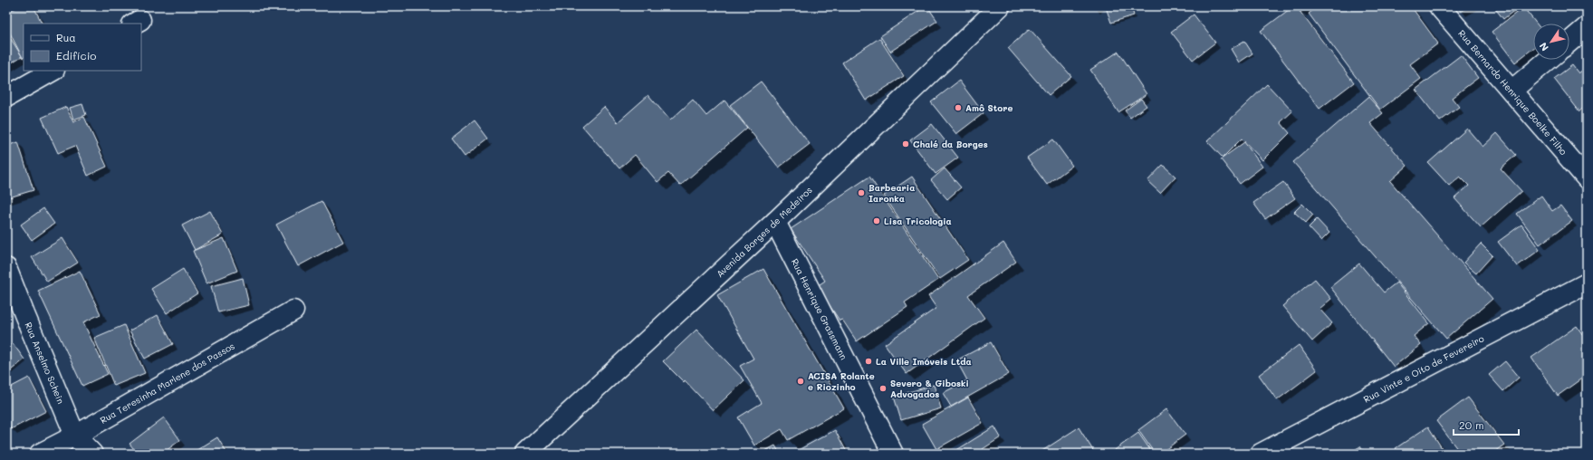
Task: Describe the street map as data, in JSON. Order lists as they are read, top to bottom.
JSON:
{
  "streets": {
    "street": [
      "Rua Bernardo Henrique Boelke Filho",
      "Avenida Borges de Medeiros",
      "Rua Henrique Grassmann",
      "Rua Anselmo Schein",
      "Rua Vinte e Oito de Fevereiro",
      "Rua Teresinha Marlene dos Passos"
    ]
  },
  "crossings": [
    ["Avenida Borges de Medeiros", "Rua Henrique Grassmann"],
    ["Rua Anselmo Schein", "Rua Teresinha Marlene dos Passos"]
  ],
  "places": [
    "Amô Store",
    "Chalé da Borges",
    "Barbearia Iaronka",
    "Lisa Tricologia",
    "La Ville Imóveis Ltda",
    "ACISA Rolante e Riozinho",
    "Severo & Giboski Advogados"
  ],
  "legend": ["Rua", "Edifício"],
  "scale_bar": "20 m",
  "north": "bottom left"
}
